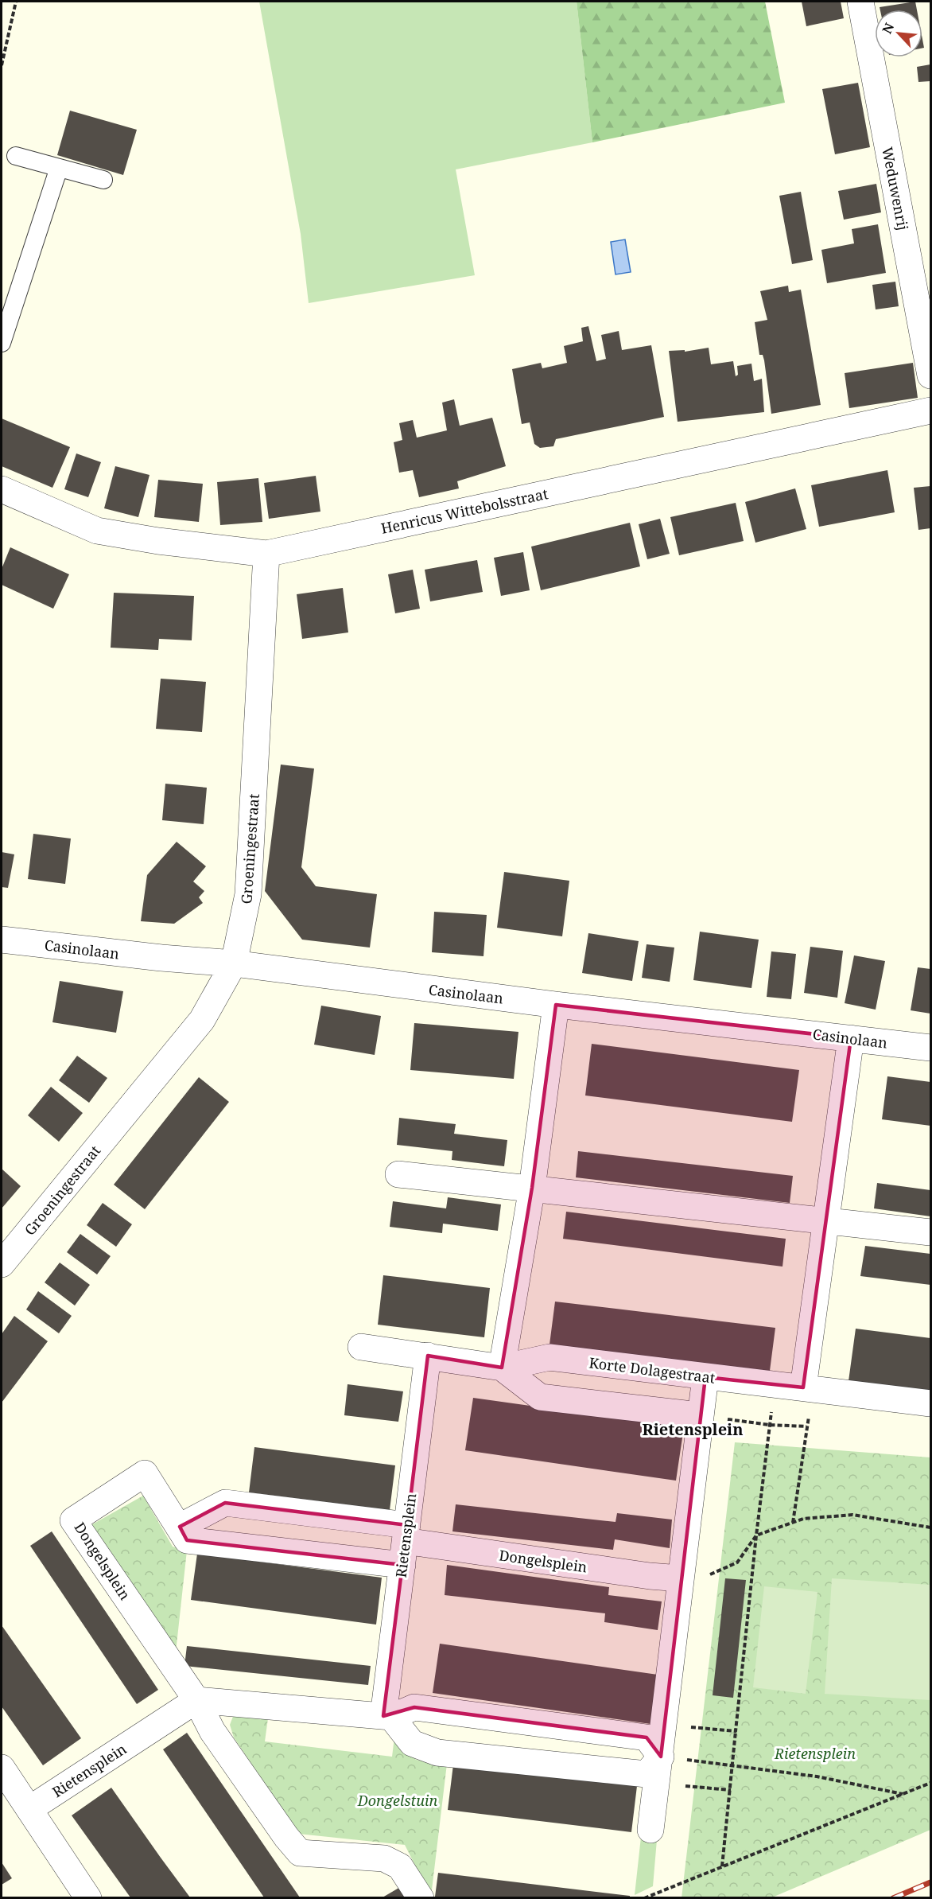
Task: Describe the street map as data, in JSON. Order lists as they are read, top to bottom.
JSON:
{
  "streets": {
    "street": [
      "Weduwenrij",
      "Henricus Wittebolsstraat",
      "Groeningestraat",
      "Casinolaan",
      "Korte Dolagestraat",
      "Rietensplein",
      "Dongelsplein"
    ]
  },
  "crossings": [
    ["Henricus Wittebolsstraat", "Groeningestraat"],
    ["Groeningestraat", "Casinolaan"],
    ["Korte Dolagestraat", "Rietensplein"],
    ["Rietensplein", "Dongelsplein"]
  ],
  "districts": ["Rietensplein"],
  "parks": ["Rietensplein", "Dongelstuin"],
  "north": "top left"
}
